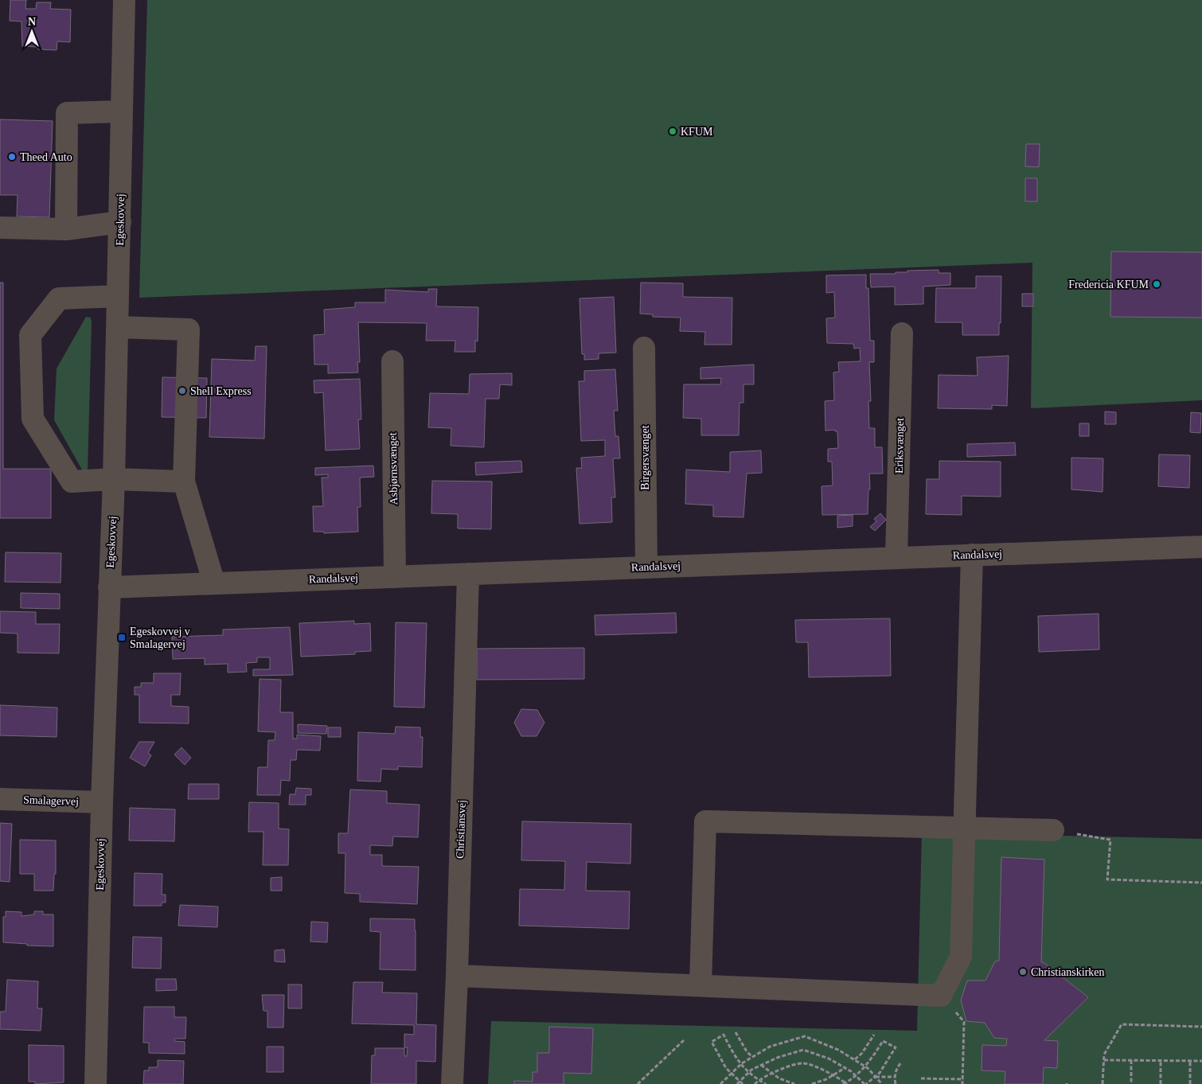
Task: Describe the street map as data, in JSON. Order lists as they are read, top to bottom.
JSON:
{
  "streets": {
    "street": [
      "Egeskovvej",
      "Eriksvænget",
      "Birgersvænget",
      "Asbjørnsvænget",
      "Randalsvej",
      "Smalagervej",
      "Christiansvej"
    ]
  },
  "crossings": [
    ["Egeskovvej", "Randalsvej"],
    ["Egeskovvej", "Smalagervej"],
    ["Eriksvænget", "Randalsvej"],
    ["Birgersvænget", "Randalsvej"],
    ["Asbjørnsvænget", "Randalsvej"],
    ["Randalsvej", "Christiansvej"]
  ],
  "places": {
    "other": [
      "KFUM",
      "Theed Auto",
      "Fredericia KFUM",
      "Shell Express",
      "Christianskirken"
    ],
    "transit": ["Egeskovvej v Smalagervej"]
  },
  "north": "top"
}
